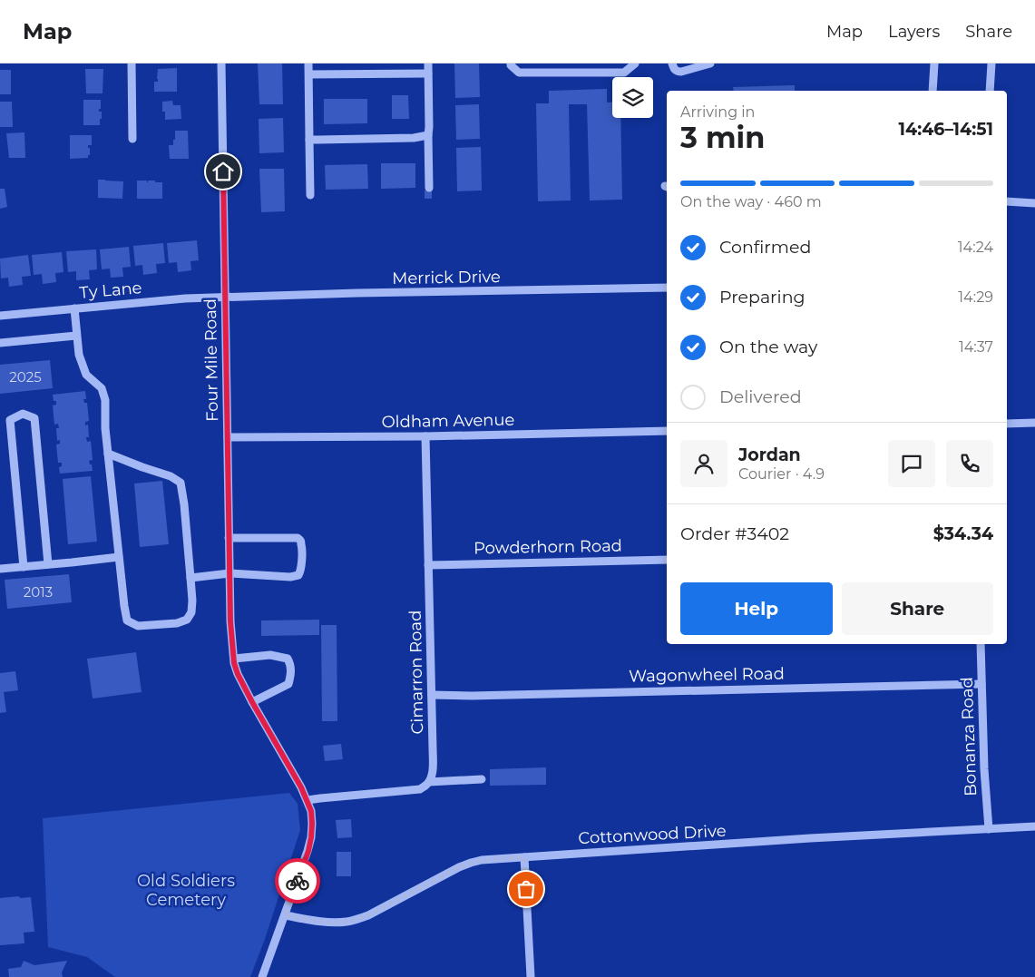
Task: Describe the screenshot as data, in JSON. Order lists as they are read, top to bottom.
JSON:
{
  "streets": {
    "street": [
      "Merrick Drive",
      "Ty Lane",
      "Four Mile Road",
      "Oldham Avenue",
      "Powderhorn Road",
      "Cimarron Road",
      "Wagonwheel Road",
      "Bonanza Road",
      "Cottonwood Drive"
    ]
  },
  "crossings": [
    ["Merrick Drive", "Ty Lane"],
    ["Merrick Drive", "Four Mile Road"],
    ["Ty Lane", "Four Mile Road"],
    ["Four Mile Road", "Oldham Avenue"],
    ["Four Mile Road", "Cottonwood Drive"],
    ["Oldham Avenue", "Cimarron Road"],
    ["Powderhorn Road", "Cimarron Road"],
    ["Cimarron Road", "Wagonwheel Road"],
    ["Wagonwheel Road", "Bonanza Road"],
    ["Bonanza Road", "Cottonwood Drive"]
  ],
  "parks": ["Old Soldiers Cemetery"],
  "house_numbers": ["2025", "2013"],
  "page": {
    "header": "Map",
    "nav": ["Map", "Layers", "Share"],
    "heading": ["3 min", "Arriving in", "14:46–14:51"],
    "panel": [
      "Jordan",
      "Courier · 4.9",
      "Order #3402",
      "$34.34"
    ],
    "bar": "On the way · 460 m",
    "list": [
      ["Confirmed", "14:24"],
      ["Preparing", "14:29"],
      ["On the way", "14:37"],
      "Delivered"
    ],
    "buttons": ["Help", "Share"]
  }
}
